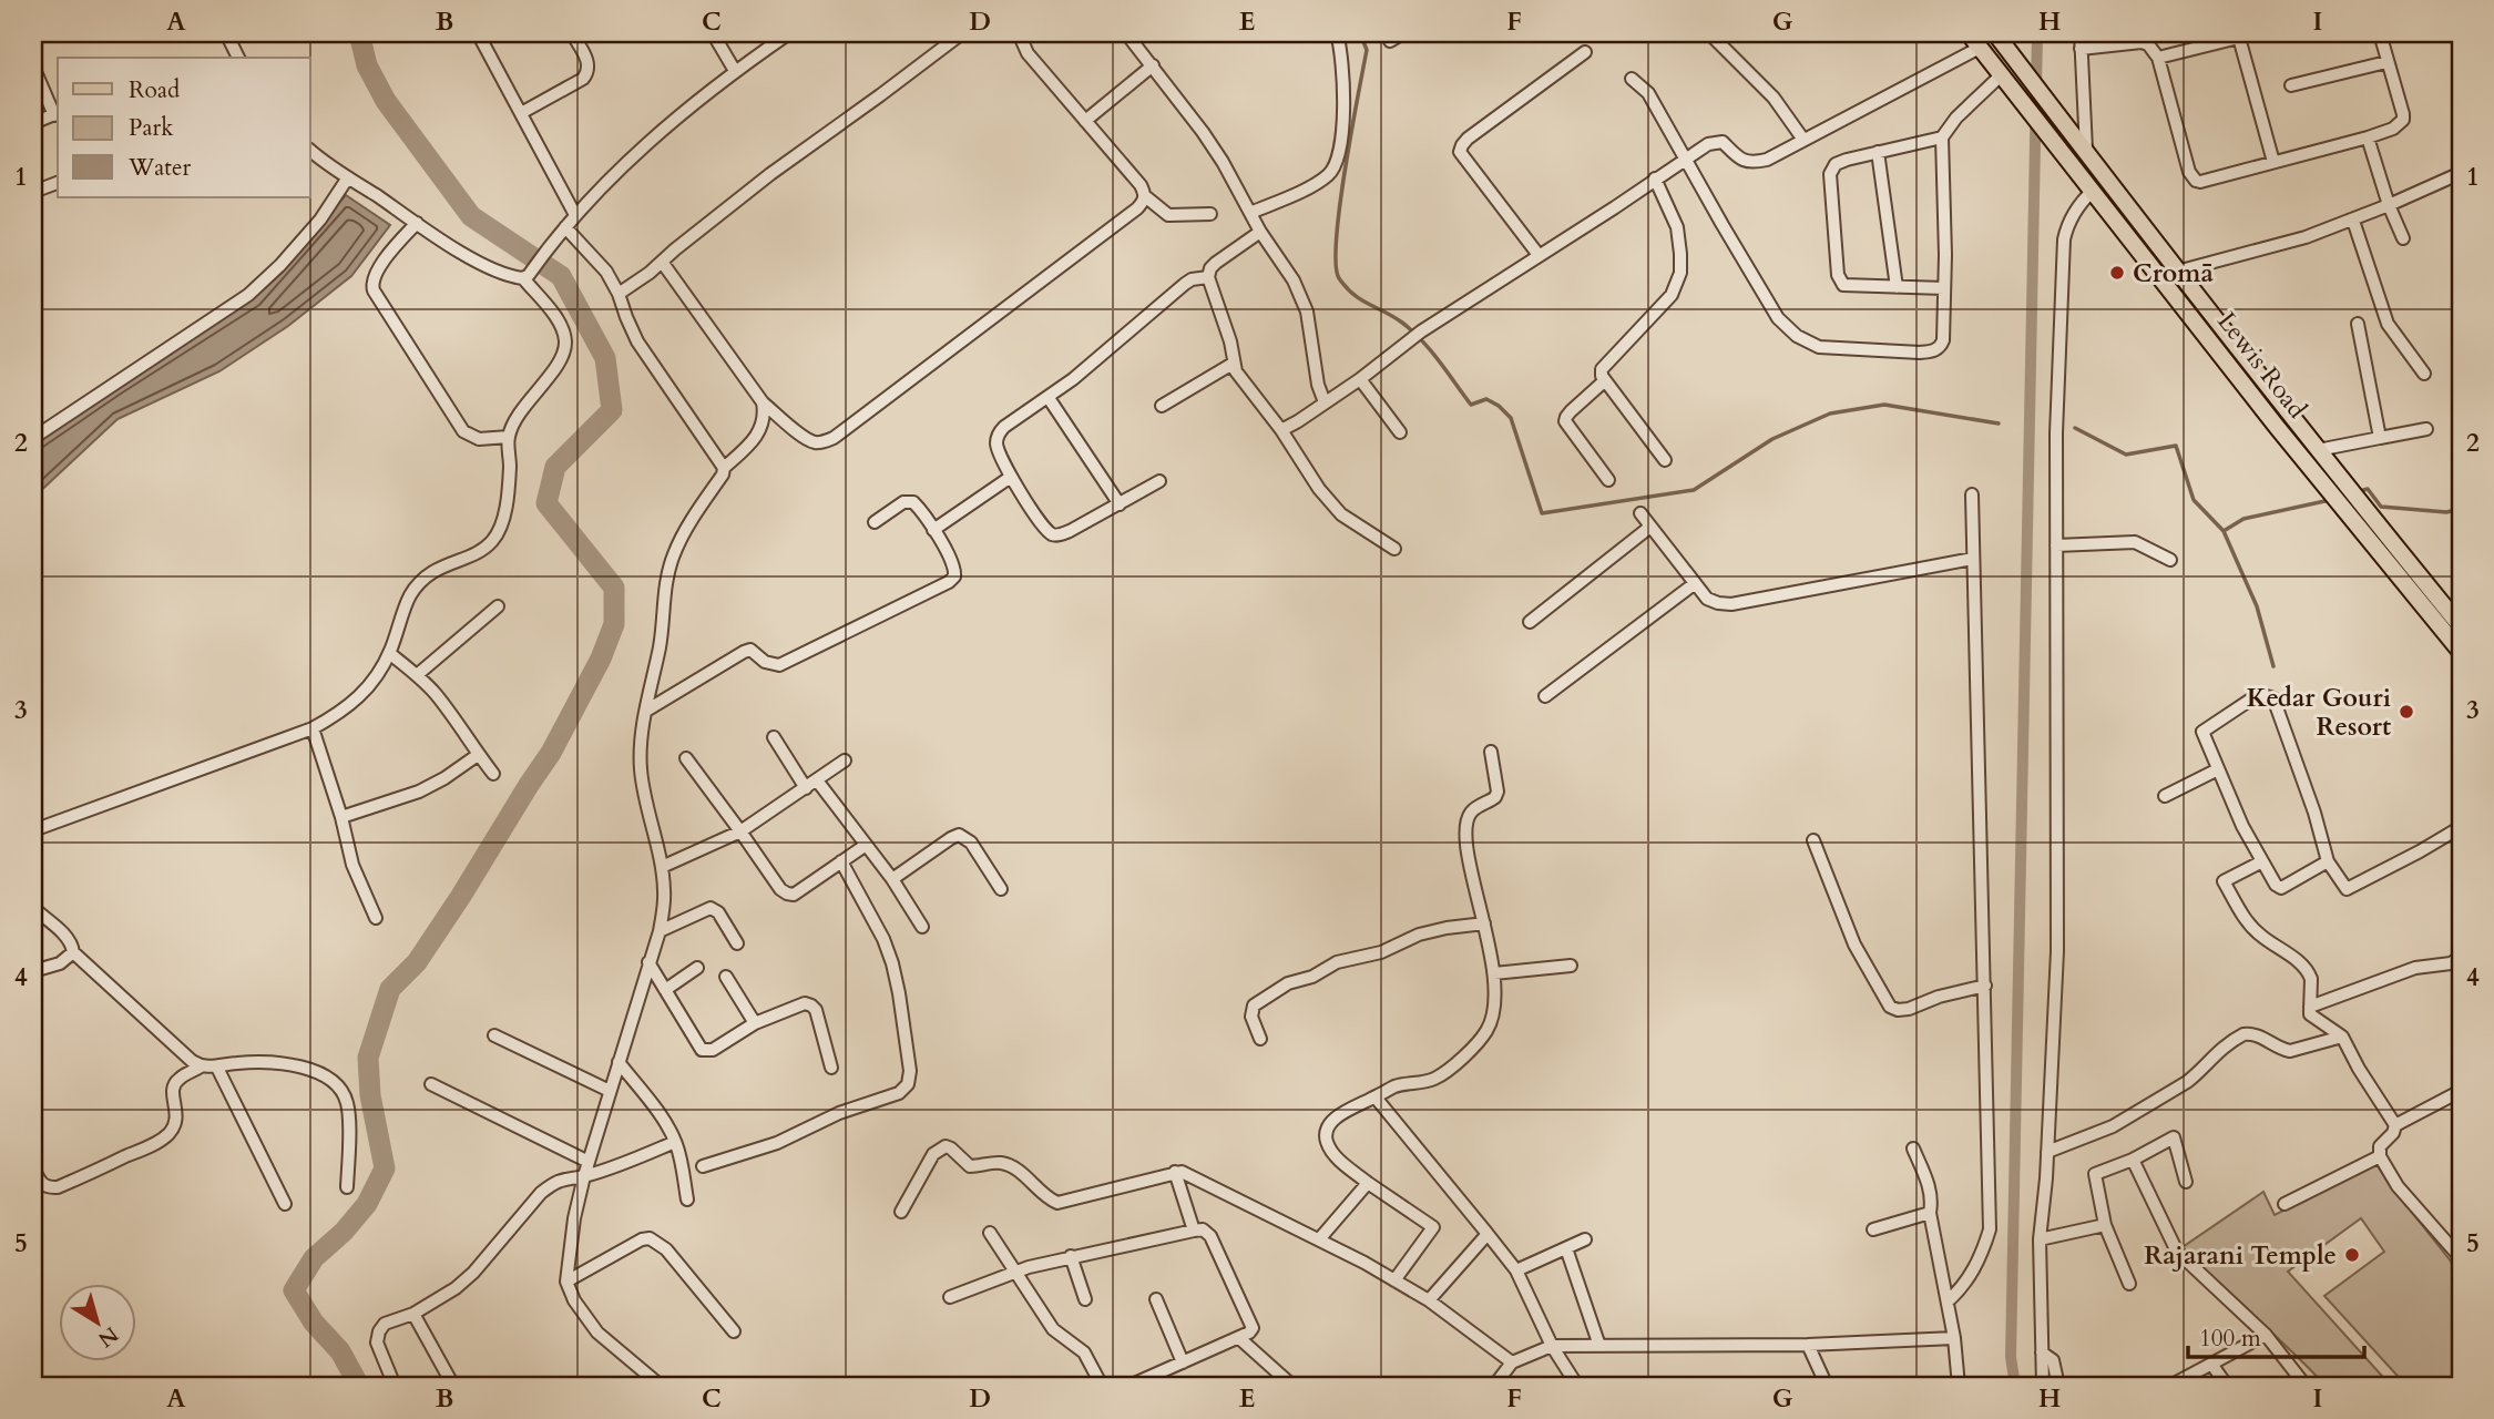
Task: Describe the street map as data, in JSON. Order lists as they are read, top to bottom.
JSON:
{
  "streets": {
    "main road": ["Lewis Road"]
  },
  "places": ["Cromā", "Kedar Gouri Resort", "Rajarani Temple"],
  "legend": ["Road", "Park", "Water"],
  "scale_bar": "100 m",
  "north": "bottom right",
  "grid": {
    "columns": [
      "A",
      "B",
      "C",
      "D",
      "E",
      "F",
      "G",
      "H",
      "I"
    ],
    "rows": [
      "1",
      "2",
      "3",
      "4",
      "5"
    ]
  }
}
